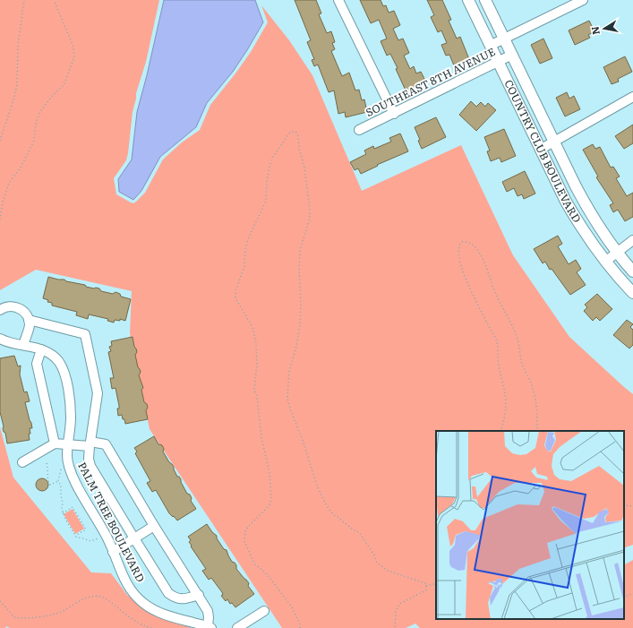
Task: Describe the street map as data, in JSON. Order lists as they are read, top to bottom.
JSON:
{
  "streets": {
    "main road": ["COUNTRY CLUB BOULEVARD"],
    "street": ["SOUTHEAST 8TH AVENUE", "PALM TREE BOULEVARD"]
  },
  "crossings": [
    ["SOUTHEAST 8TH AVENUE", "COUNTRY CLUB BOULEVARD"]
  ],
  "north": "left"
}
